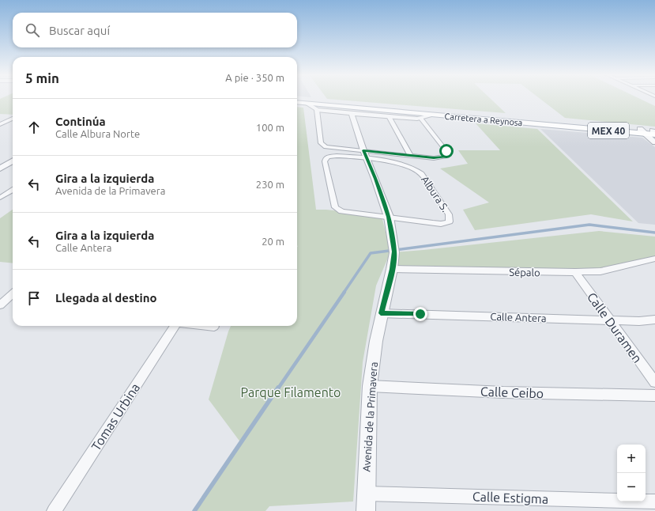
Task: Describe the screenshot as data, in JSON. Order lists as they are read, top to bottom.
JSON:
{
  "streets": {
    "main road": ["Carretera a Reynosa", "MEX 40"],
    "street": [
      "Albura S.",
      "Sépalo",
      "Calle Antera",
      "Calle Duramen",
      "Calle Ceibo",
      "Tomas Urbina",
      "Avenida de la Primavera",
      "Calle Estigma"
    ]
  },
  "crossings": [
    ["Albura S.", "Avenida de la Primavera"],
    ["Sépalo", "Calle Duramen"],
    ["Sépalo", "Avenida de la Primavera"],
    ["Calle Antera", "Calle Duramen"],
    ["Calle Antera", "Avenida de la Primavera"],
    ["Calle Ceibo", "Avenida de la Primavera"],
    ["Avenida de la Primavera", "Calle Estigma"]
  ],
  "parks": ["Parque Filamento"],
  "page": {
    "search": "Buscar aquí",
    "heading": ["5 min", "A pie · 350 m"],
    "list": [
      ["Continúa", "Calle Albura Norte", "100 m"],
      ["Gira a la izquierda", "Avenida de la Primavera", "230 m"],
      ["Gira a la izquierda", "Calle Antera", "20 m"],
      "Llegada al destino"
    ],
    "map_buttons": ["+", "−"]
  }
}
